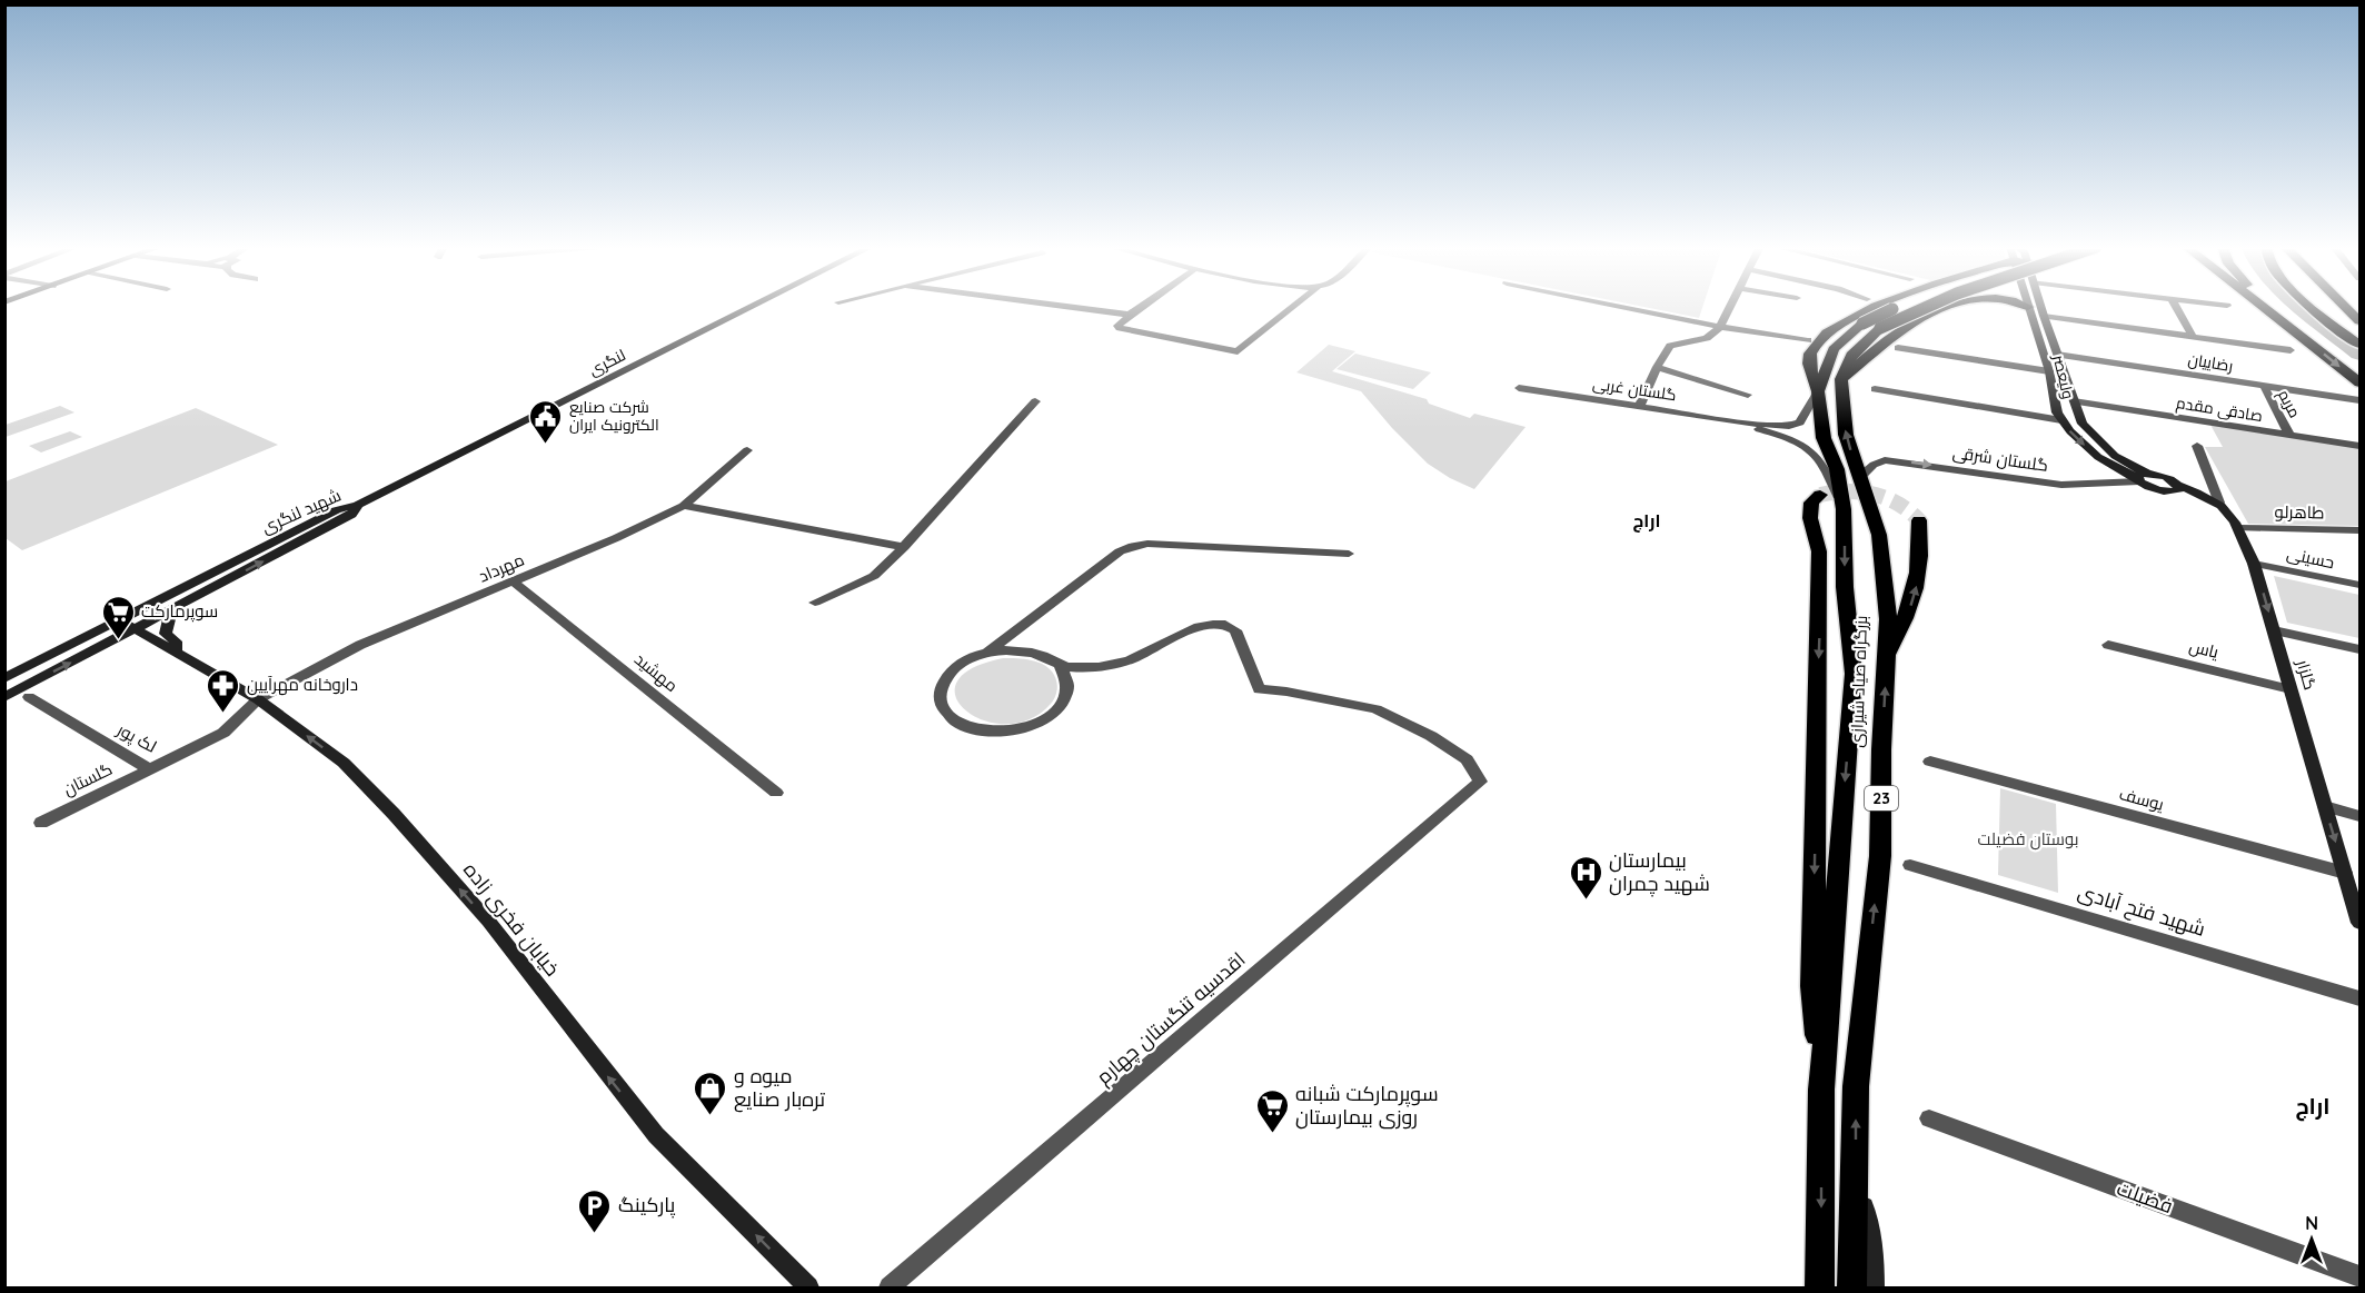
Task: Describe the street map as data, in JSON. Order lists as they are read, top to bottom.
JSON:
{
  "streets": {
    "highway": ["بزرگراه صیاد شیرازی", "23"],
    "main road": [
      "لنگری",
      "ولیعصر",
      "شهید لنگری",
      "گلزار",
      "خیابان فخری زاده"
    ],
    "street": [
      "رضاییان",
      "گلستان غربی",
      "مریم",
      "صادقی مقدم",
      "گلستان شرقی",
      "طاهرلو",
      "حسینی",
      "مهرداد",
      "یاس",
      "مهشید",
      "لک پور",
      "گلستان",
      "یوسف",
      "شهید فتح آبادی",
      "اقدسیه تنگستان چهارم",
      "فضیلت"
    ]
  },
  "crossings": [
    ["لنگری", "شهید لنگری"],
    ["رضاییان", "ولیعصر"],
    ["رضاییان", "مریم"],
    ["ولیعصر", "صادقی مقدم"],
    ["ولیعصر", "گلستان شرقی"],
    ["مریم", "صادقی مقدم"],
    ["گلستان شرقی", "بزرگراه صیاد شیرازی"],
    ["شهید لنگری", "خیابان فخری زاده"],
    ["طاهرلو", "گلزار"],
    ["حسینی", "گلزار"],
    ["مهرداد", "مهشید"],
    ["مهرداد", "لک پور"],
    ["مهرداد", "خیابان فخری زاده"],
    ["یاس", "گلزار"],
    ["گلزار", "یوسف"],
    ["لک پور", "گلستان"],
    ["لک پور", "خیابان فخری زاده"]
  ],
  "one_way": ["خیابان فخری زاده"],
  "districts": ["اراج", "اراج"],
  "parks": ["بوستان فضیلت"],
  "places": {
    "public building": ["شرکت صنایع الکترونیک ایران"],
    "supermarket": ["سوپرمارکت", "سوپرمارکت شبانه روزی بیمارستان"],
    "pharmacy": ["داروخانه مهرآیین"],
    "hospital": ["بیمارستان شهید چمران"],
    "shop": ["میوه و تره‌بار صنایع"],
    "parking": ["پارکینگ"]
  },
  "north": "top"
}
